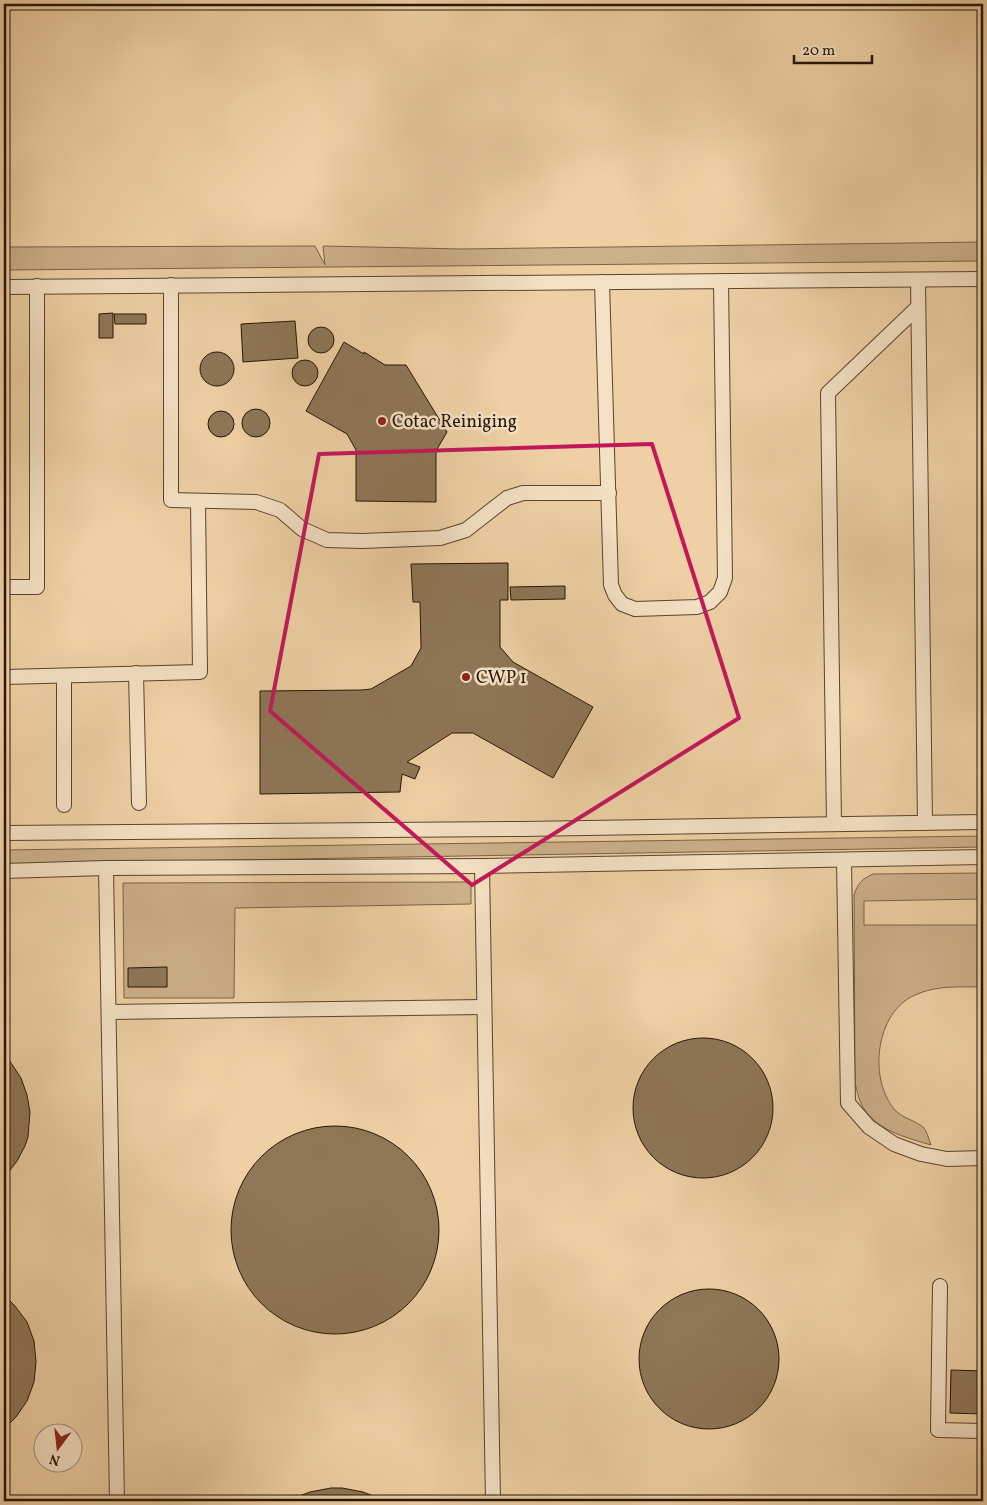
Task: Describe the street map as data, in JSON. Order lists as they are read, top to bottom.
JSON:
{
  "places": ["Cotac Reiniging", "CWP 1"],
  "scale_bar": "20 m",
  "north": "bottom"
}
